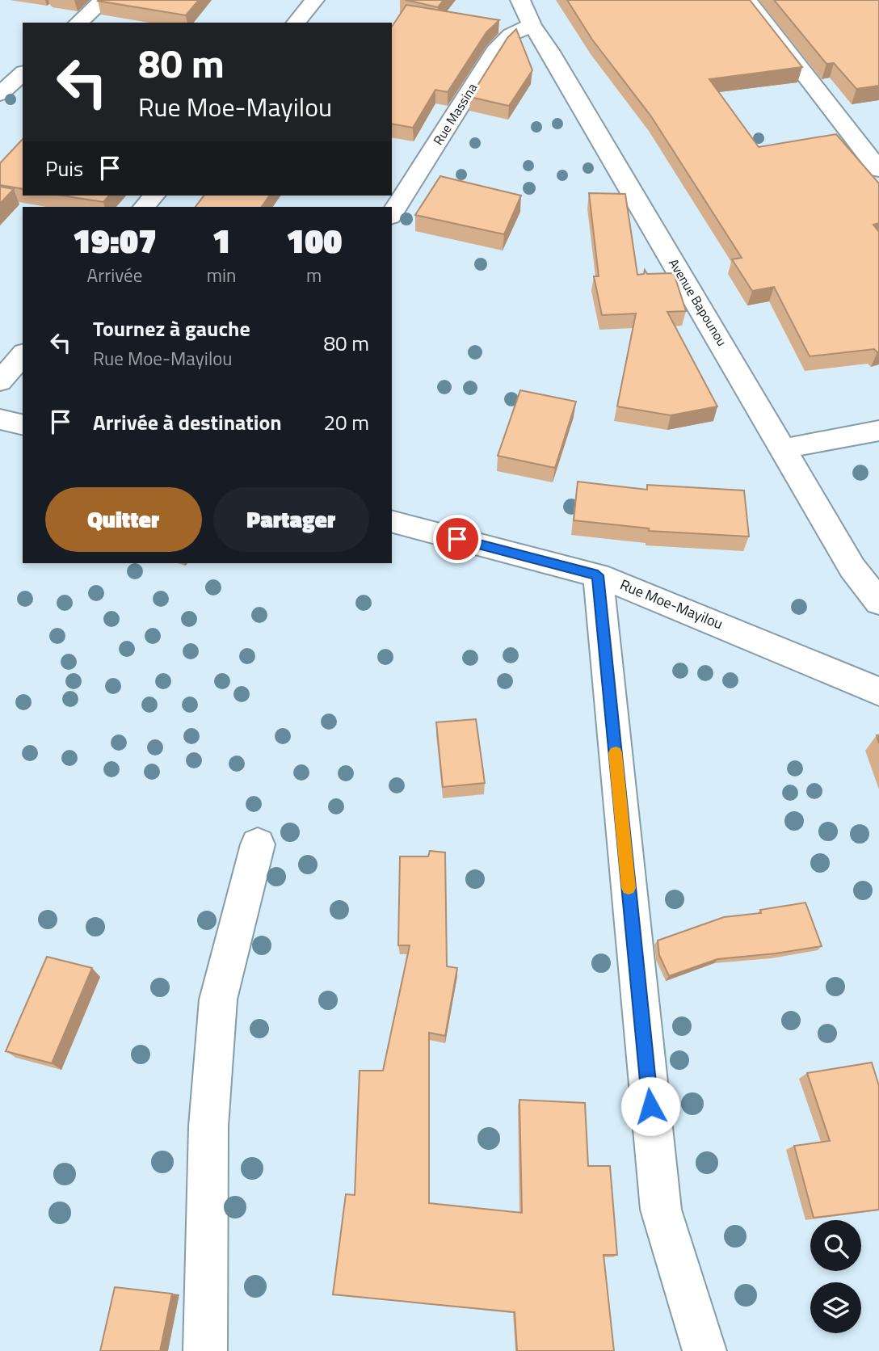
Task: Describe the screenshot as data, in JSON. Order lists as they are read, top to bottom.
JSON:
{
  "streets": {
    "street": ["Rue Massina", "Avenue Bapounou", "Rue Moe-Mayilou"]
  },
  "crossings": [
    ["Rue Massina", "Avenue Bapounou"]
  ],
  "page": {
    "turn": ["80 m", "Rue Moe-Mayilou"],
    "then": "Puis",
    "eta": [
      "19:07",
      "Arrivée",
      "1",
      "min",
      "100",
      "m"
    ],
    "list": [
      {
        "name": "Tournez à gauche",
        "note": "Rue Moe-Mayilou",
        "value": "80 m"
      },
      {
        "name": "Arrivée à destination",
        "value": "20 m"
      }
    ],
    "buttons": ["Quitter", "Partager"]
  }
}
